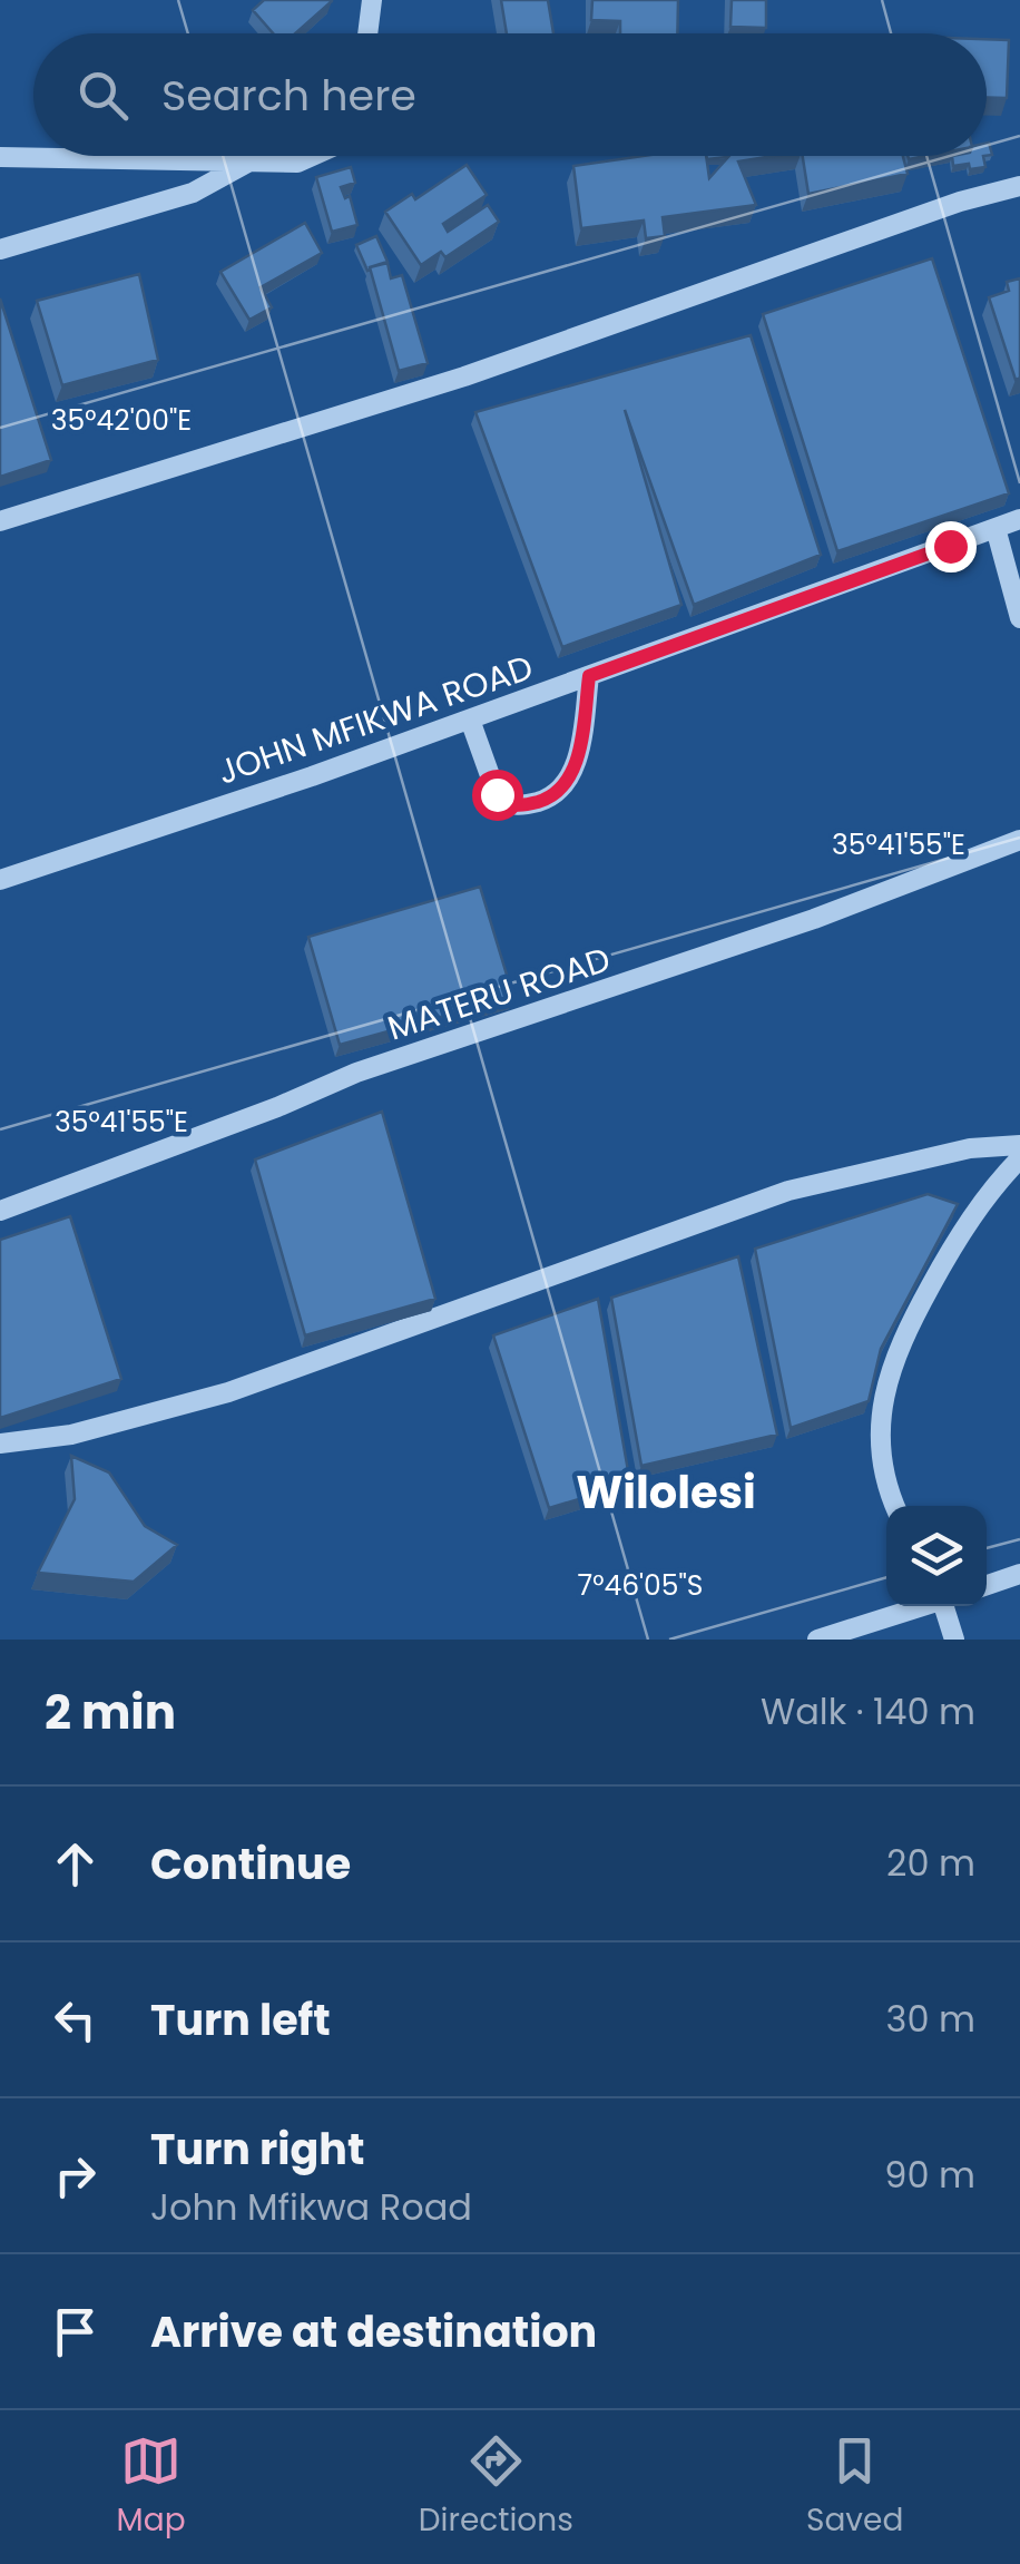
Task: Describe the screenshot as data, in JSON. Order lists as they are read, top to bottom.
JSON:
{
  "streets": {
    "street": ["JOHN MFIKWA ROAD", "MATERU ROAD"]
  },
  "districts": ["Wilolesi"],
  "page": {
    "search": "Search here",
    "heading": ["2 min", "Walk · 140 m"],
    "list": [
      ["Continue", "20 m"],
      ["Turn left", "30 m"],
      ["Turn right", "John Mfikwa Road", "90 m"],
      "Arrive at destination"
    ],
    "nav": ["Map", "Directions", "Saved"]
  },
  "coordinates": ["35°42'00\"E", "35°41'55\"E", "7°46'05\"S"]
}
